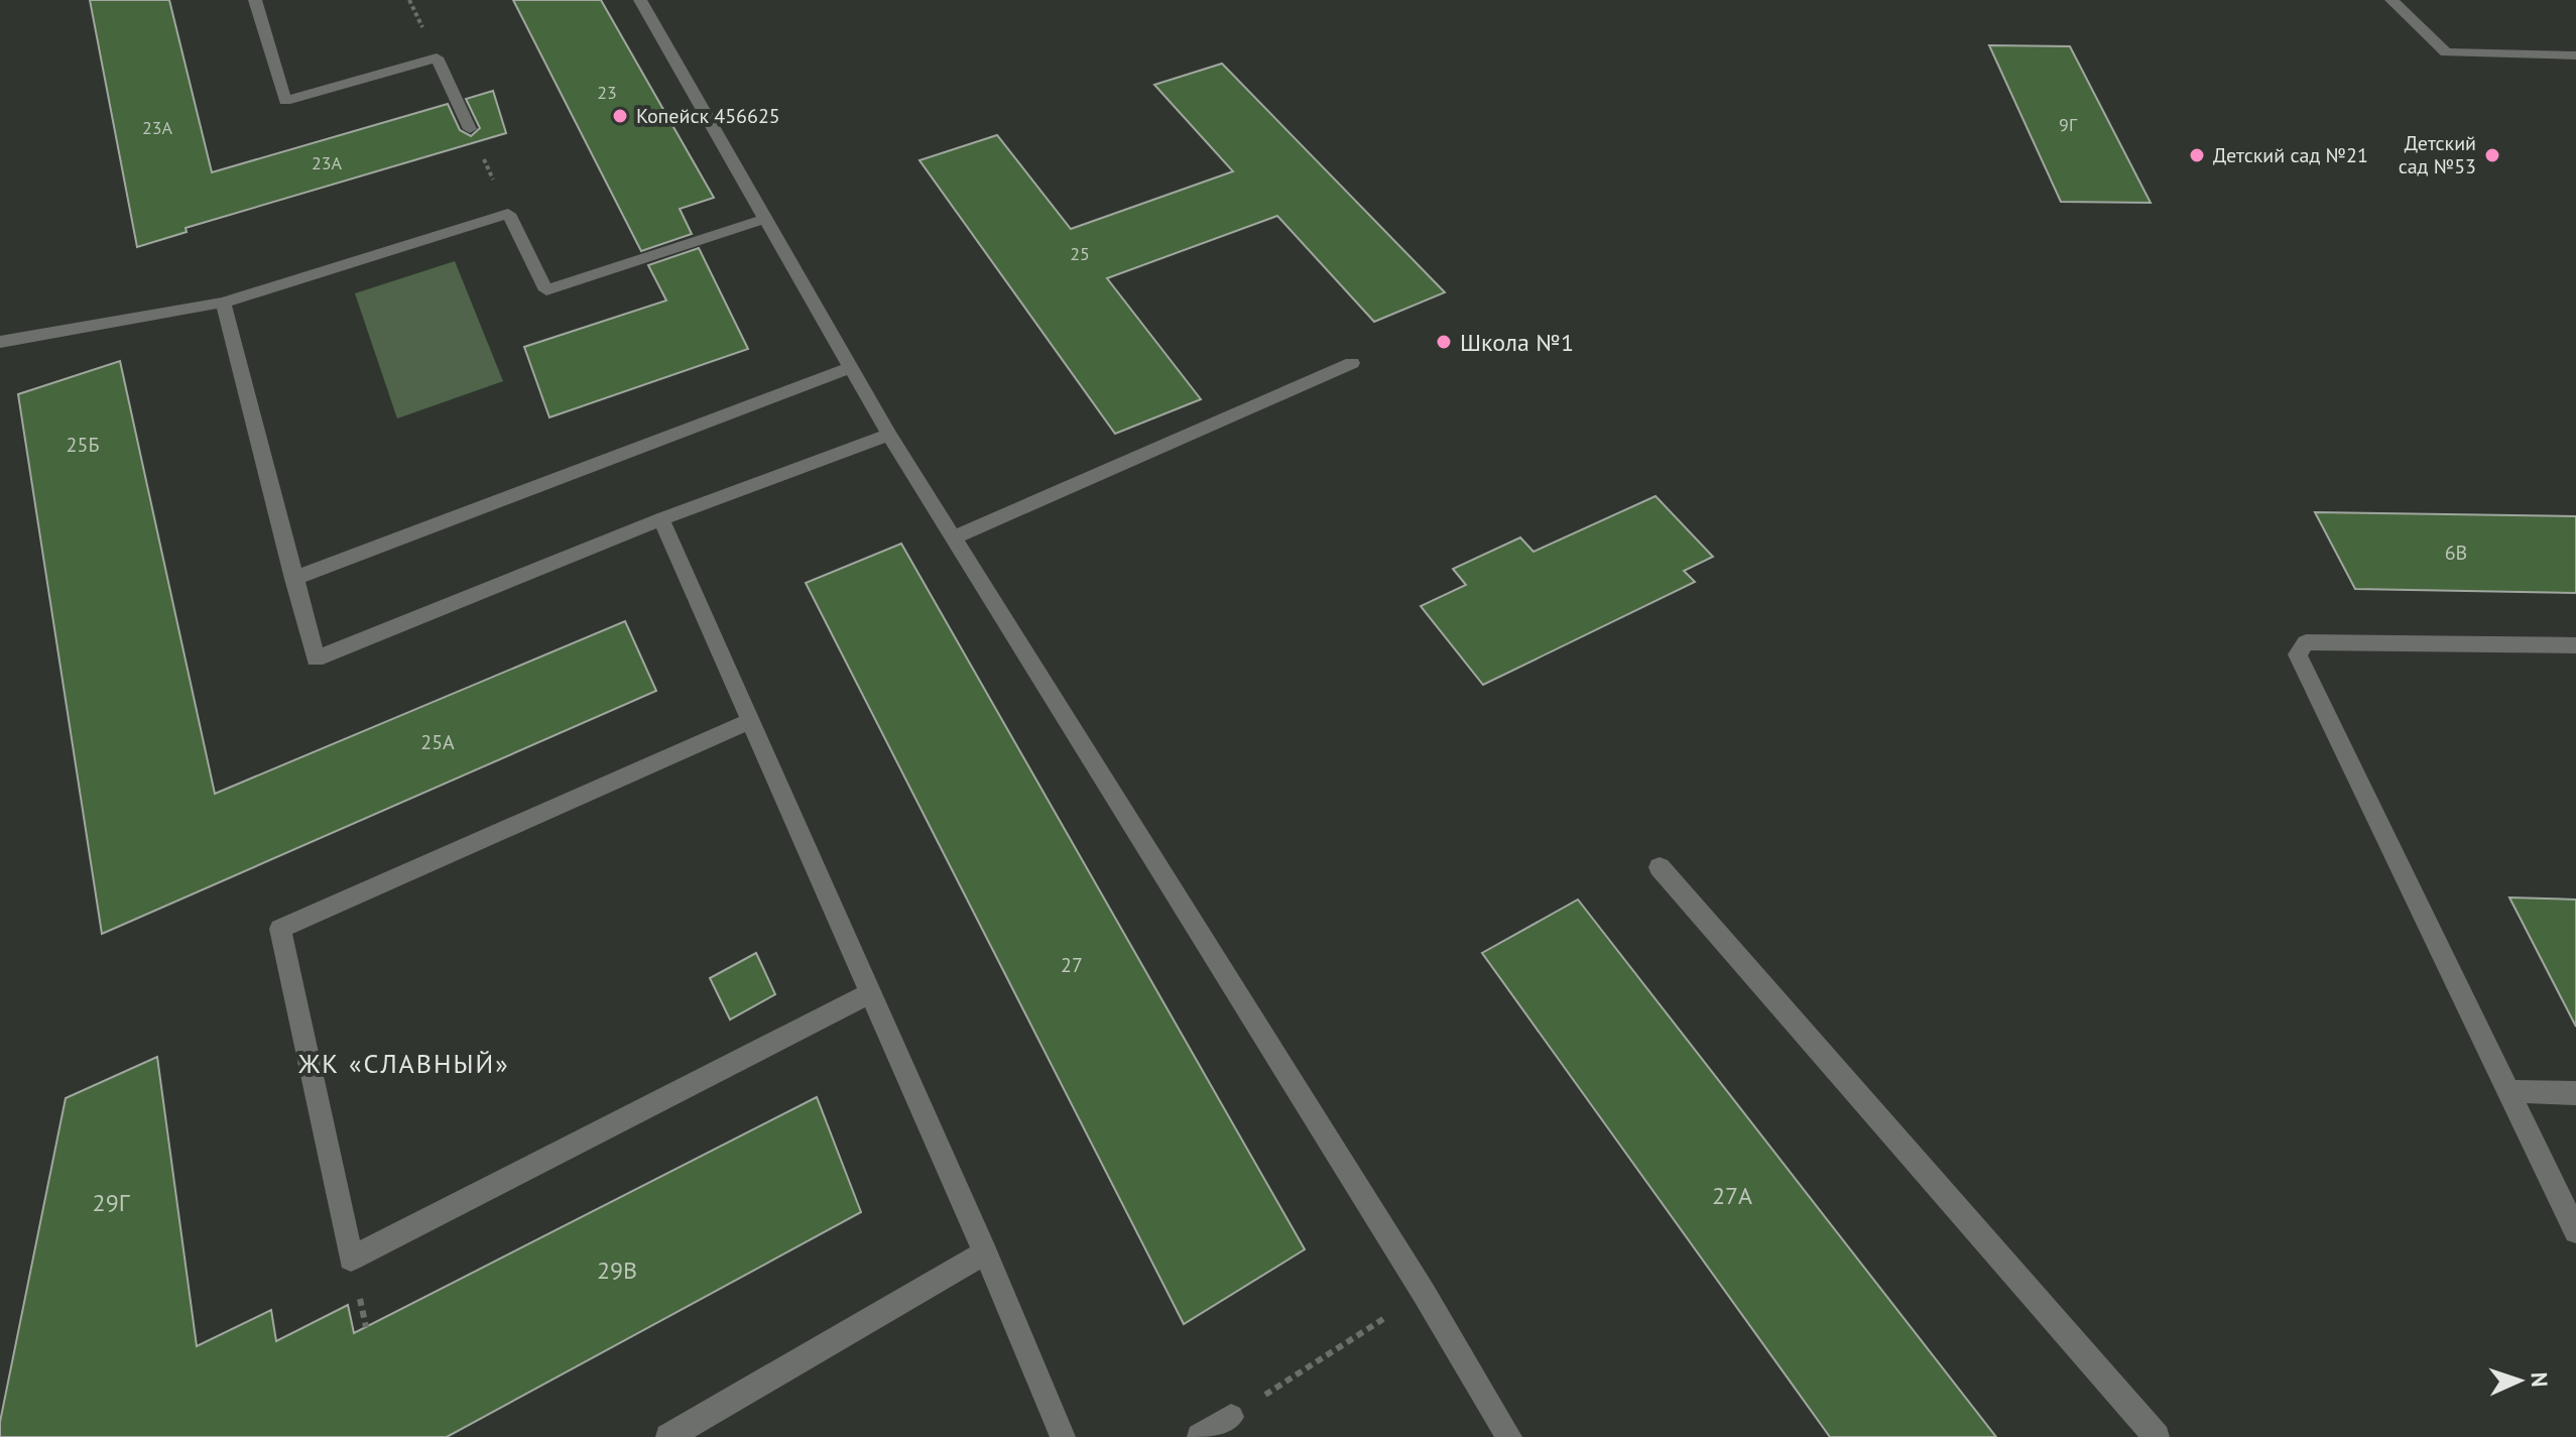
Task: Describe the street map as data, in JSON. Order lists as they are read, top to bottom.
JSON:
{
  "districts": ["ЖК «СЛАВНЫЙ»"],
  "places": [
    "Копейск 456625",
    "Детский сад №21",
    "Детский сад №53",
    "Школа №1"
  ],
  "house_numbers": [
    "23",
    "9Г",
    "23А",
    "23А",
    "25",
    "25Б",
    "6В",
    "25А",
    "27",
    "27А",
    "29Г",
    "29В"
  ],
  "north": "right"
}
